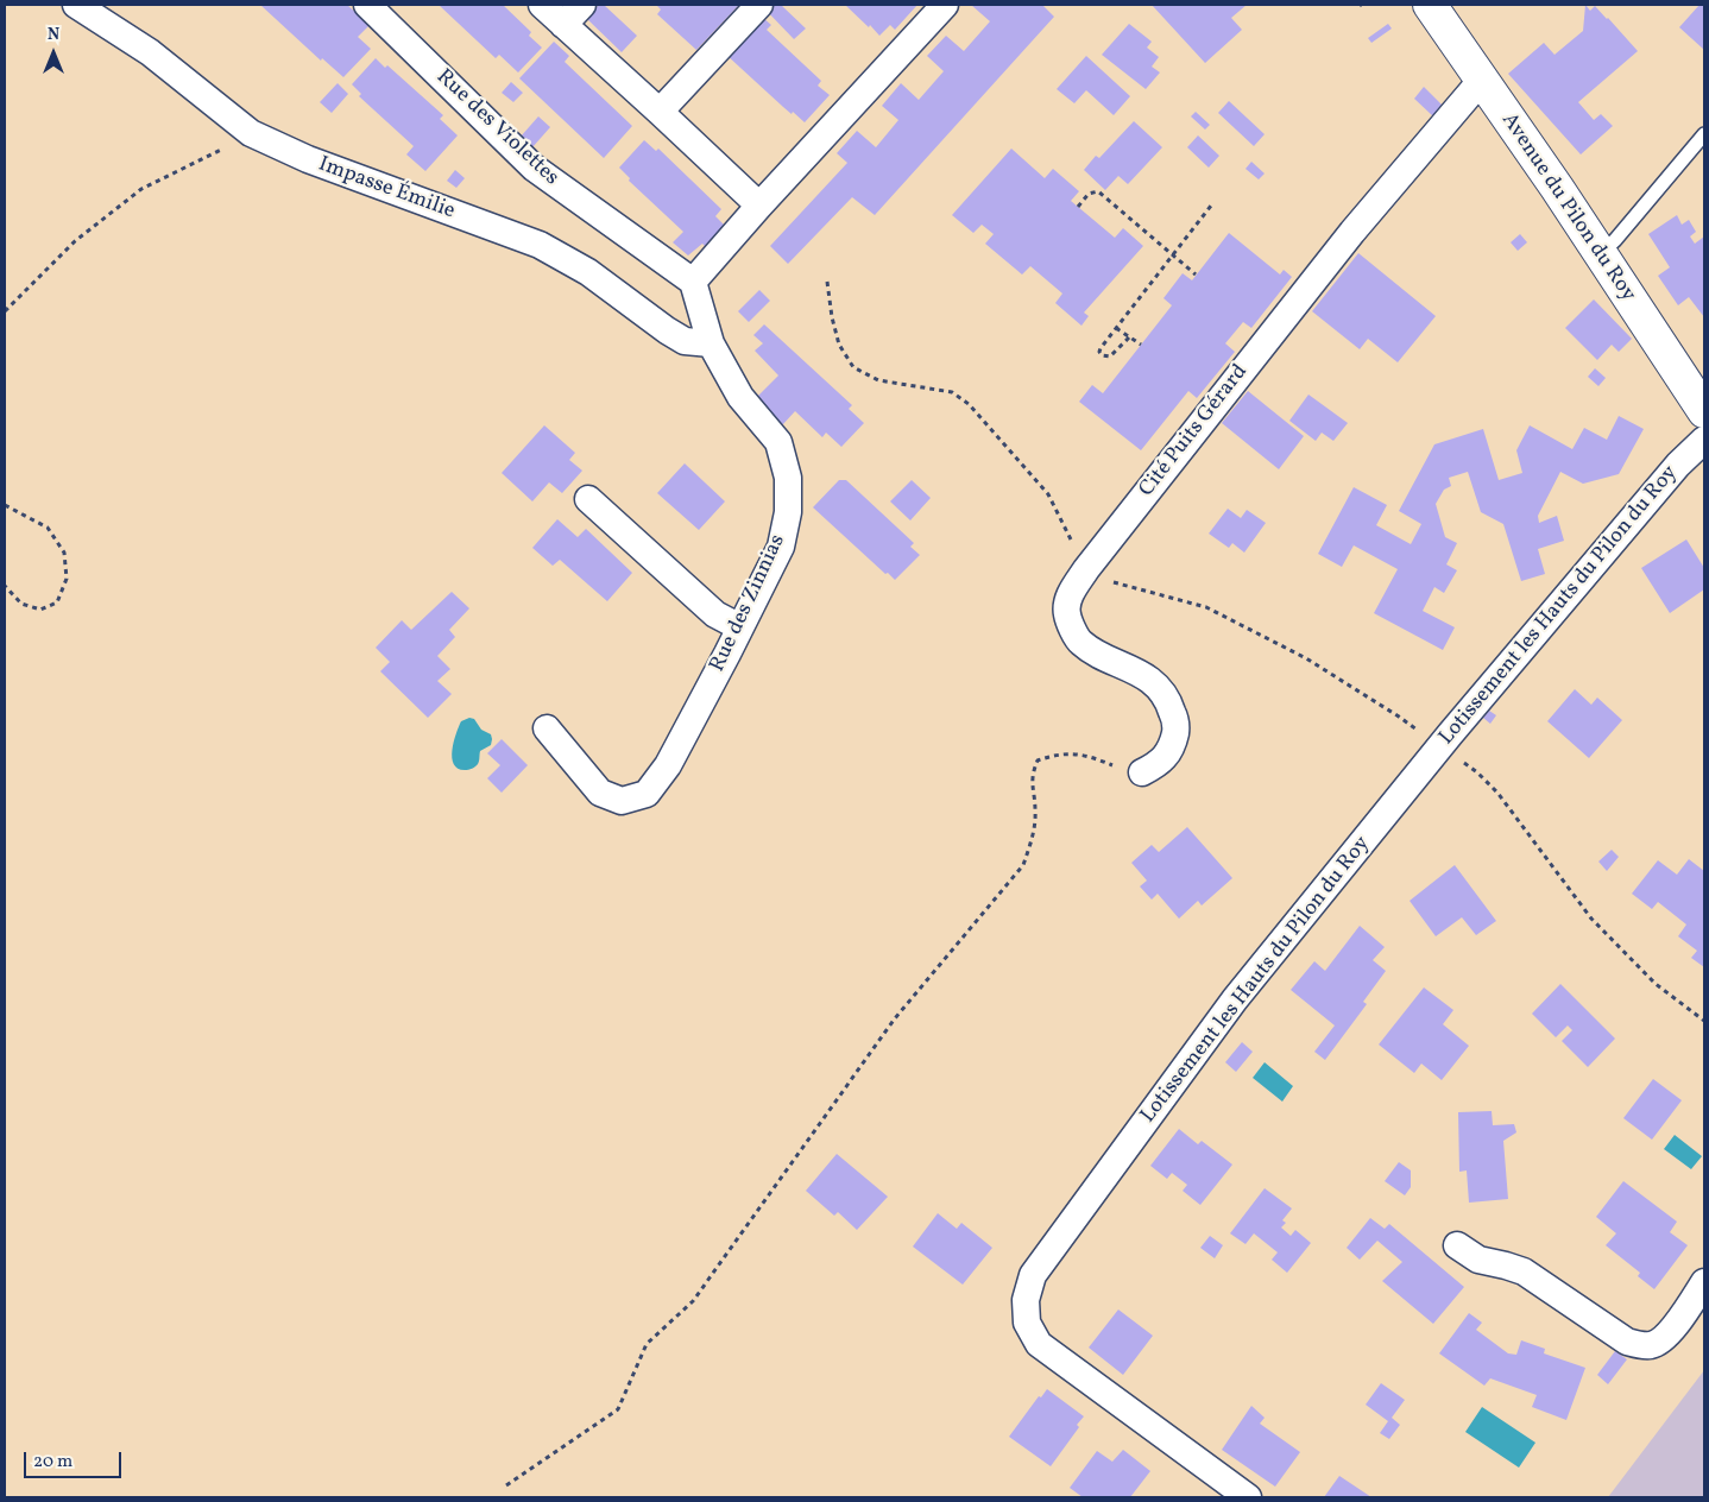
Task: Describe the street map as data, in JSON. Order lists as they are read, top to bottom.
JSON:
{
  "streets": {
    "main road": ["Avenue du Pilon du Roy"],
    "street": [
      "Rue des Violettes",
      "Impasse Émilie",
      "Cité Puits Gérard",
      "Rue des Zinnias",
      "Lotissement les Hauts du Pilon du Roy"
    ]
  },
  "crossings": [
    ["Rue des Violettes", "Rue des Zinnias"],
    ["Impasse Émilie", "Rue des Zinnias"],
    ["Avenue du Pilon du Roy", "Cité Puits Gérard"]
  ],
  "scale_bar": "20 m",
  "north": "top"
}
